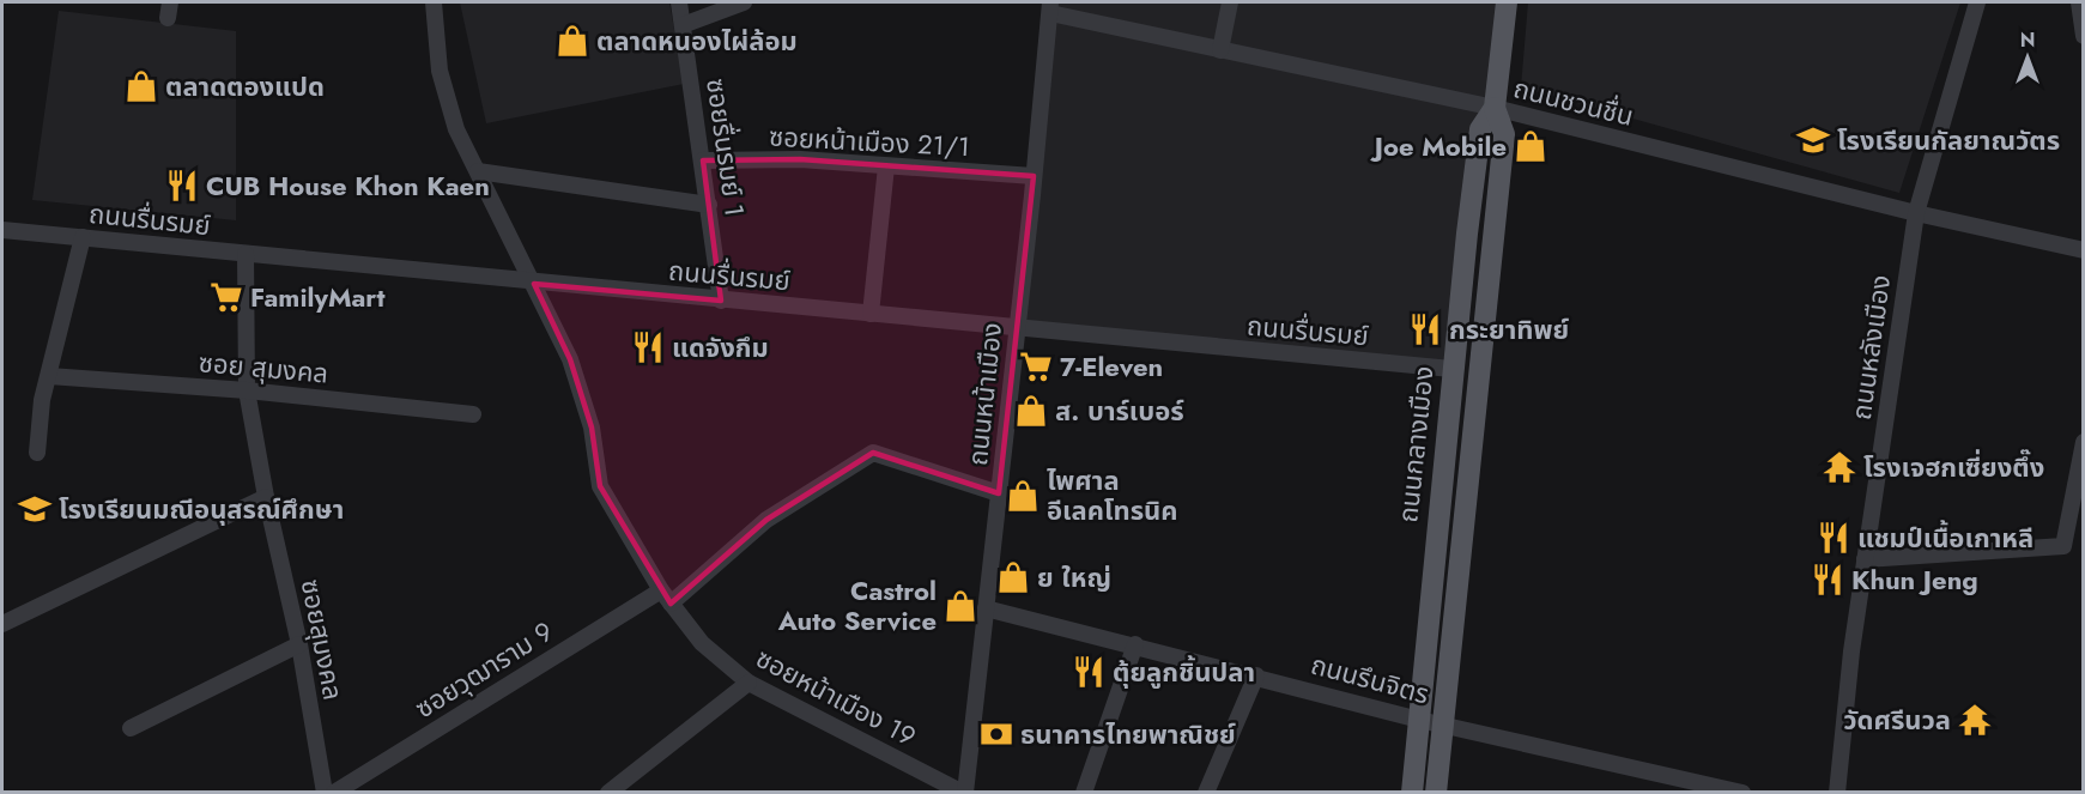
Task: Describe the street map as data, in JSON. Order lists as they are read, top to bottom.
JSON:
{
  "streets": {
    "main road": ["ถนนกลางเมือง"],
    "street": [
      "ถนนชวนชื่น",
      "ซอยหน้าเมือง 21/1",
      "ซอยรื่นรมย์ 1",
      "ถนนรื่นรมย์",
      "ถนนหลังเมือง",
      "ซอย สุมงคล",
      "ถนนหน้าเมือง",
      "ซอยสุมงคล",
      "ซอยวุฒาราม 9",
      "ถนนรึนจิตร",
      "ซอยหน้าเมือง 19"
    ]
  },
  "crossings": [
    ["ถนนชวนชื่น", "ถนนหลังเมือง"],
    ["ถนนชวนชื่น", "ถนนหน้าเมือง"],
    ["ถนนชวนชื่น", "ถนนกลางเมือง"],
    ["ซอยหน้าเมือง 21/1", "ซอยรื่นรมย์ 1"],
    ["ซอยหน้าเมือง 21/1", "ถนนหน้าเมือง"],
    ["ซอยรื่นรมย์ 1", "ถนนรื่นรมย์"],
    ["ถนนรื่นรมย์", "ถนนหน้าเมือง"],
    ["ถนนรื่นรมย์", "ถนนกลางเมือง"],
    ["ถนนรื่นรมย์", "ซอยสุมงคล"],
    ["ถนนรื่นรมย์", "ซอยหน้าเมือง 19"],
    ["ซอย สุมงคล", "ซอยสุมงคล"],
    ["ถนนหน้าเมือง", "ซอยวุฒาราม 9"],
    ["ถนนหน้าเมือง", "ถนนรึนจิตร"],
    ["ถนนหน้าเมือง", "ซอยหน้าเมือง 19"],
    ["ถนนกลางเมือง", "ถนนรึนจิตร"],
    ["ซอยวุฒาราม 9", "ซอยหน้าเมือง 19"]
  ],
  "places": {
    "shop": [
      "ตลาดหนองไผ่ล้อม",
      "ตลาดตองแปด",
      "Joe Mobile",
      "ส. บาร์เบอร์",
      "ไพศาล อีเลคโทรนิค",
      "ย ใหญ่",
      "Castrol Auto Service"
    ],
    "school or university": ["โรงเรียนกัลยาณวัตร", "โรงเรียนมณีอนุสรณ์ศึกษา"],
    "restaurant": [
      "CUB House Khon Kaen",
      "กระยาทิพย์",
      "แดจังกึม",
      "แชมป์เนื้อเกาหลี",
      "Khun Jeng",
      "ตุ้ยลูกชิ้นปลา"
    ],
    "supermarket": ["FamilyMart", "7-Eleven"],
    "temple": ["โรงเจฮกเซี่ยงตึ๊ง", "วัดศรีนวล"],
    "bank": ["ธนาคารไทยพาณิชย์"]
  },
  "north": "top"
}
